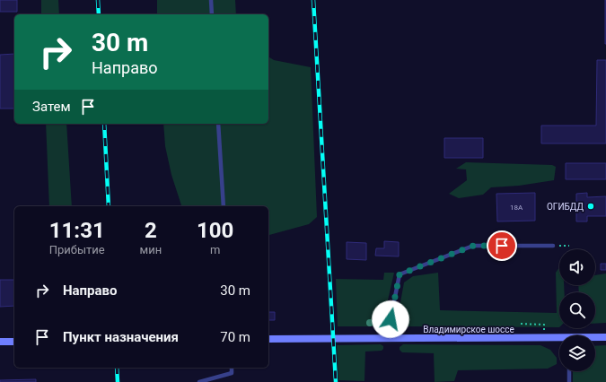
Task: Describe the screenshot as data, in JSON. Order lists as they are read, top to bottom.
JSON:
{
  "streets": {
    "main road": ["Владимирское шоссе"]
  },
  "places": ["ОГИБДД"],
  "house_numbers": ["18А"],
  "page": {
    "turn": ["30 m", "Направо"],
    "then": "Затем",
    "eta": [
      "11:31",
      "Прибытие",
      "2",
      "мин",
      "100",
      "m"
    ],
    "list": [
      {
        "name": "Направо",
        "value": "30 m"
      },
      {
        "name": "Пункт назначения",
        "value": "70 m"
      }
    ]
  }
}
